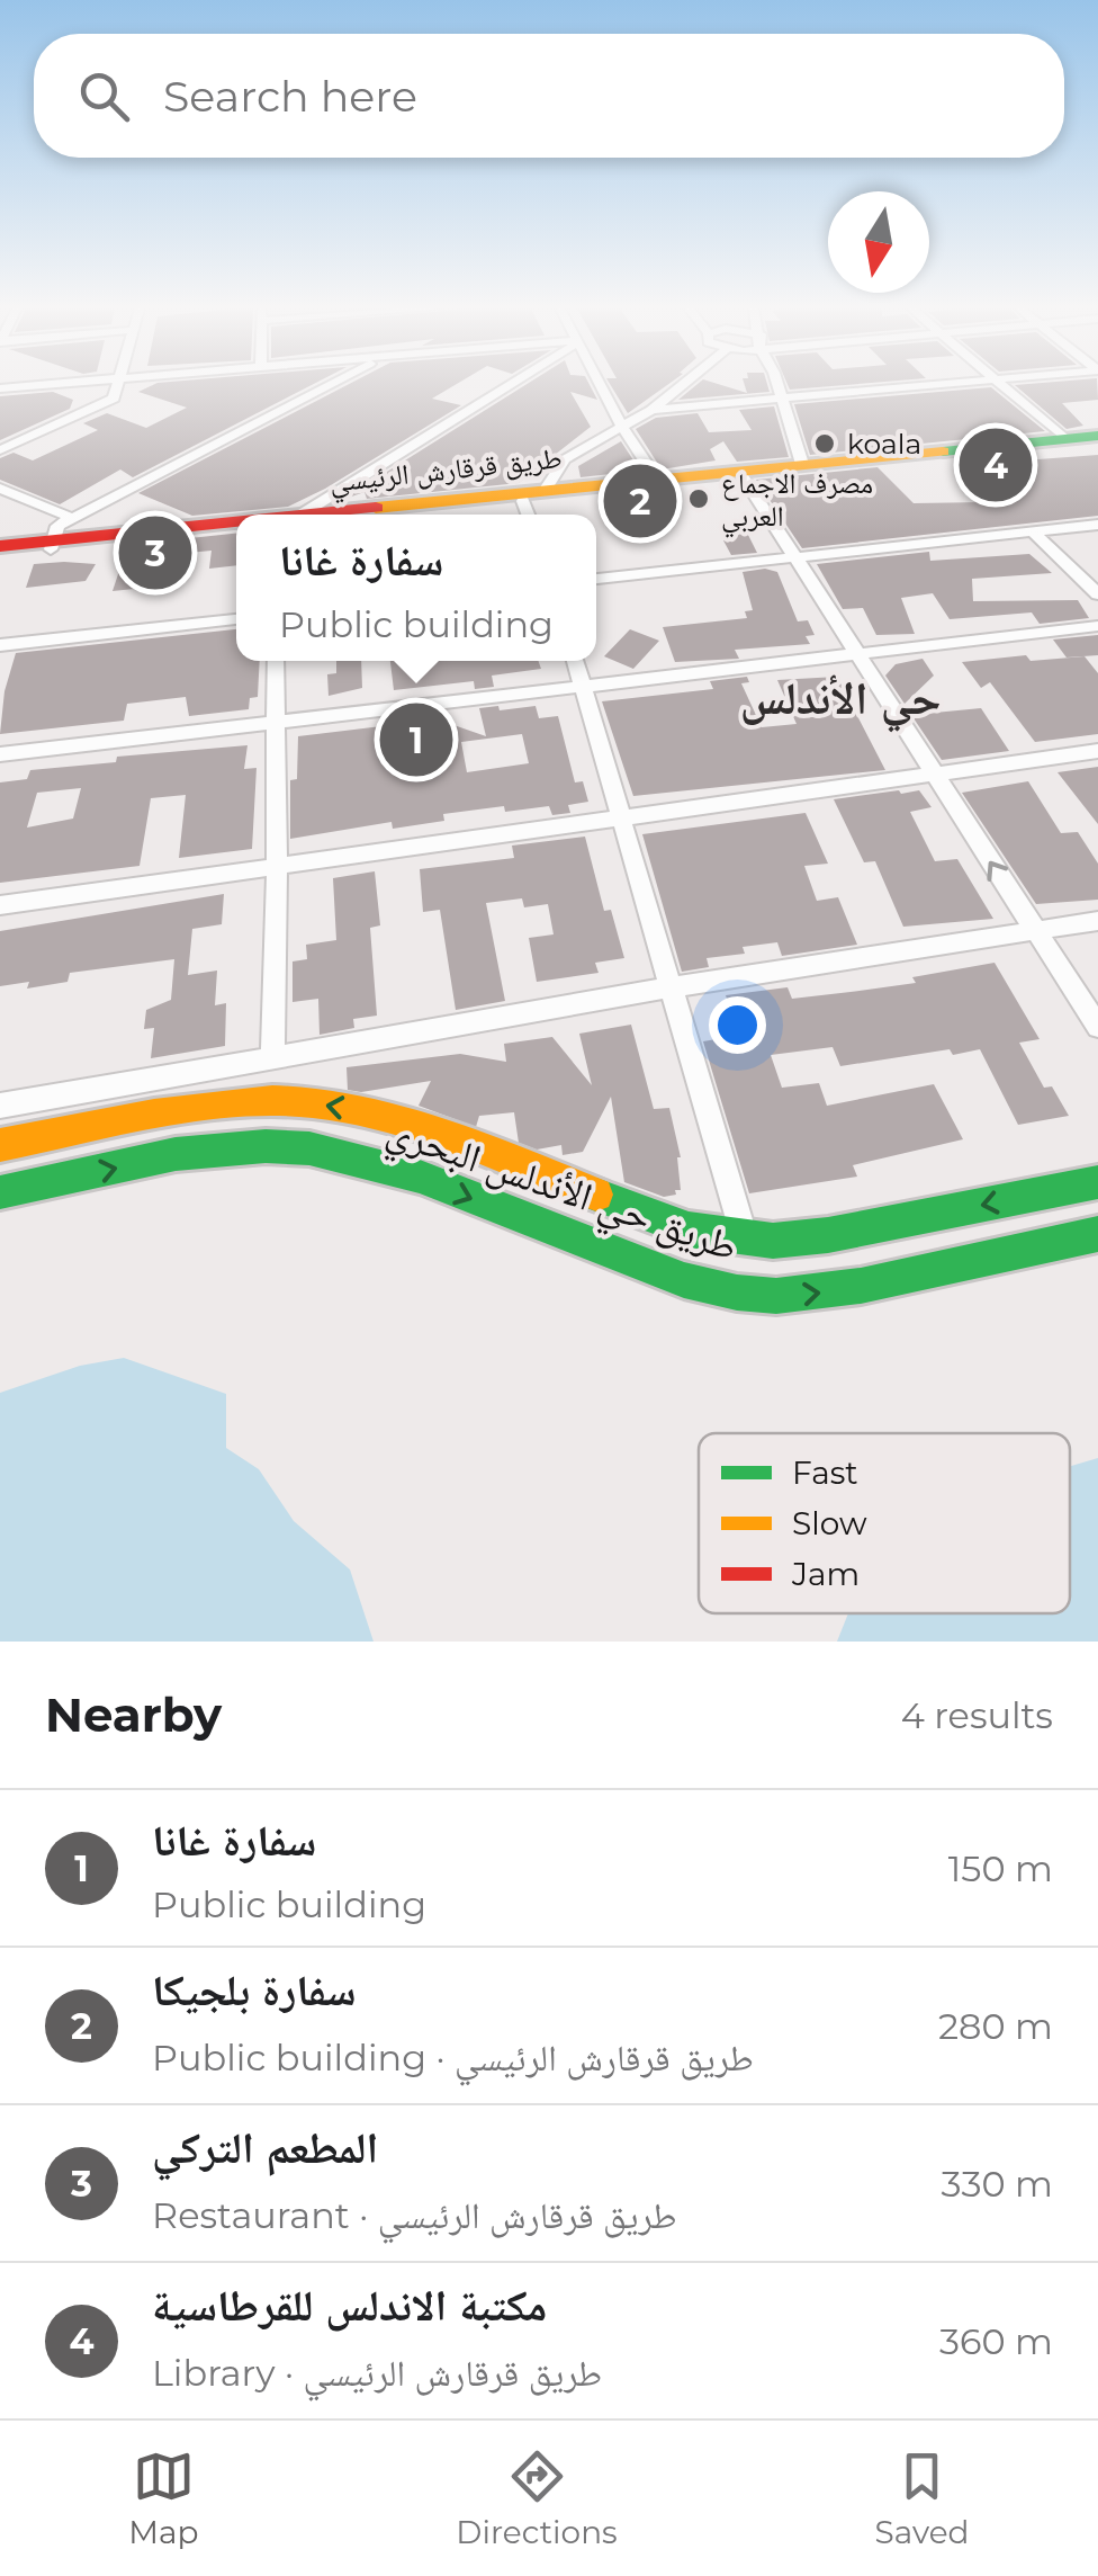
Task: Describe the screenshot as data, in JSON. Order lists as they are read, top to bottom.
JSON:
{
  "streets": {
    "main road": ["طريق قرقارش الرئيسي", "طريق حي الأندلس البحري"]
  },
  "districts": ["حي الأندلس"],
  "places": ["koala", "مصرف الاجماع العربي"],
  "legend": ["Fast", "Slow", "Jam"],
  "north": "bottom",
  "page": {
    "search": "Search here",
    "pins": [
      "4",
      "2",
      "3",
      "1"
    ],
    "popup": ["سفارة غانا", "Public building"],
    "heading": ["Nearby", "4 results"],
    "list": [
      {
        "mark": "1",
        "name": "سفارة غانا",
        "note": "Public building",
        "value": "150 m"
      },
      {
        "mark": "2",
        "name": "سفارة بلجيكا",
        "note": "Public building · طريق قرقارش الرئيسي",
        "value": "280 m"
      },
      {
        "mark": "3",
        "name": "المطعم التركي",
        "note": "Restaurant · طريق قرقارش الرئيسي",
        "value": "330 m"
      },
      {
        "mark": "4",
        "name": "مكتبة الاندلس للقرطاسية",
        "note": "Library · طريق قرقارش الرئيسي",
        "value": "360 m"
      }
    ],
    "nav": ["Map", "Directions", "Saved"]
  }
}
